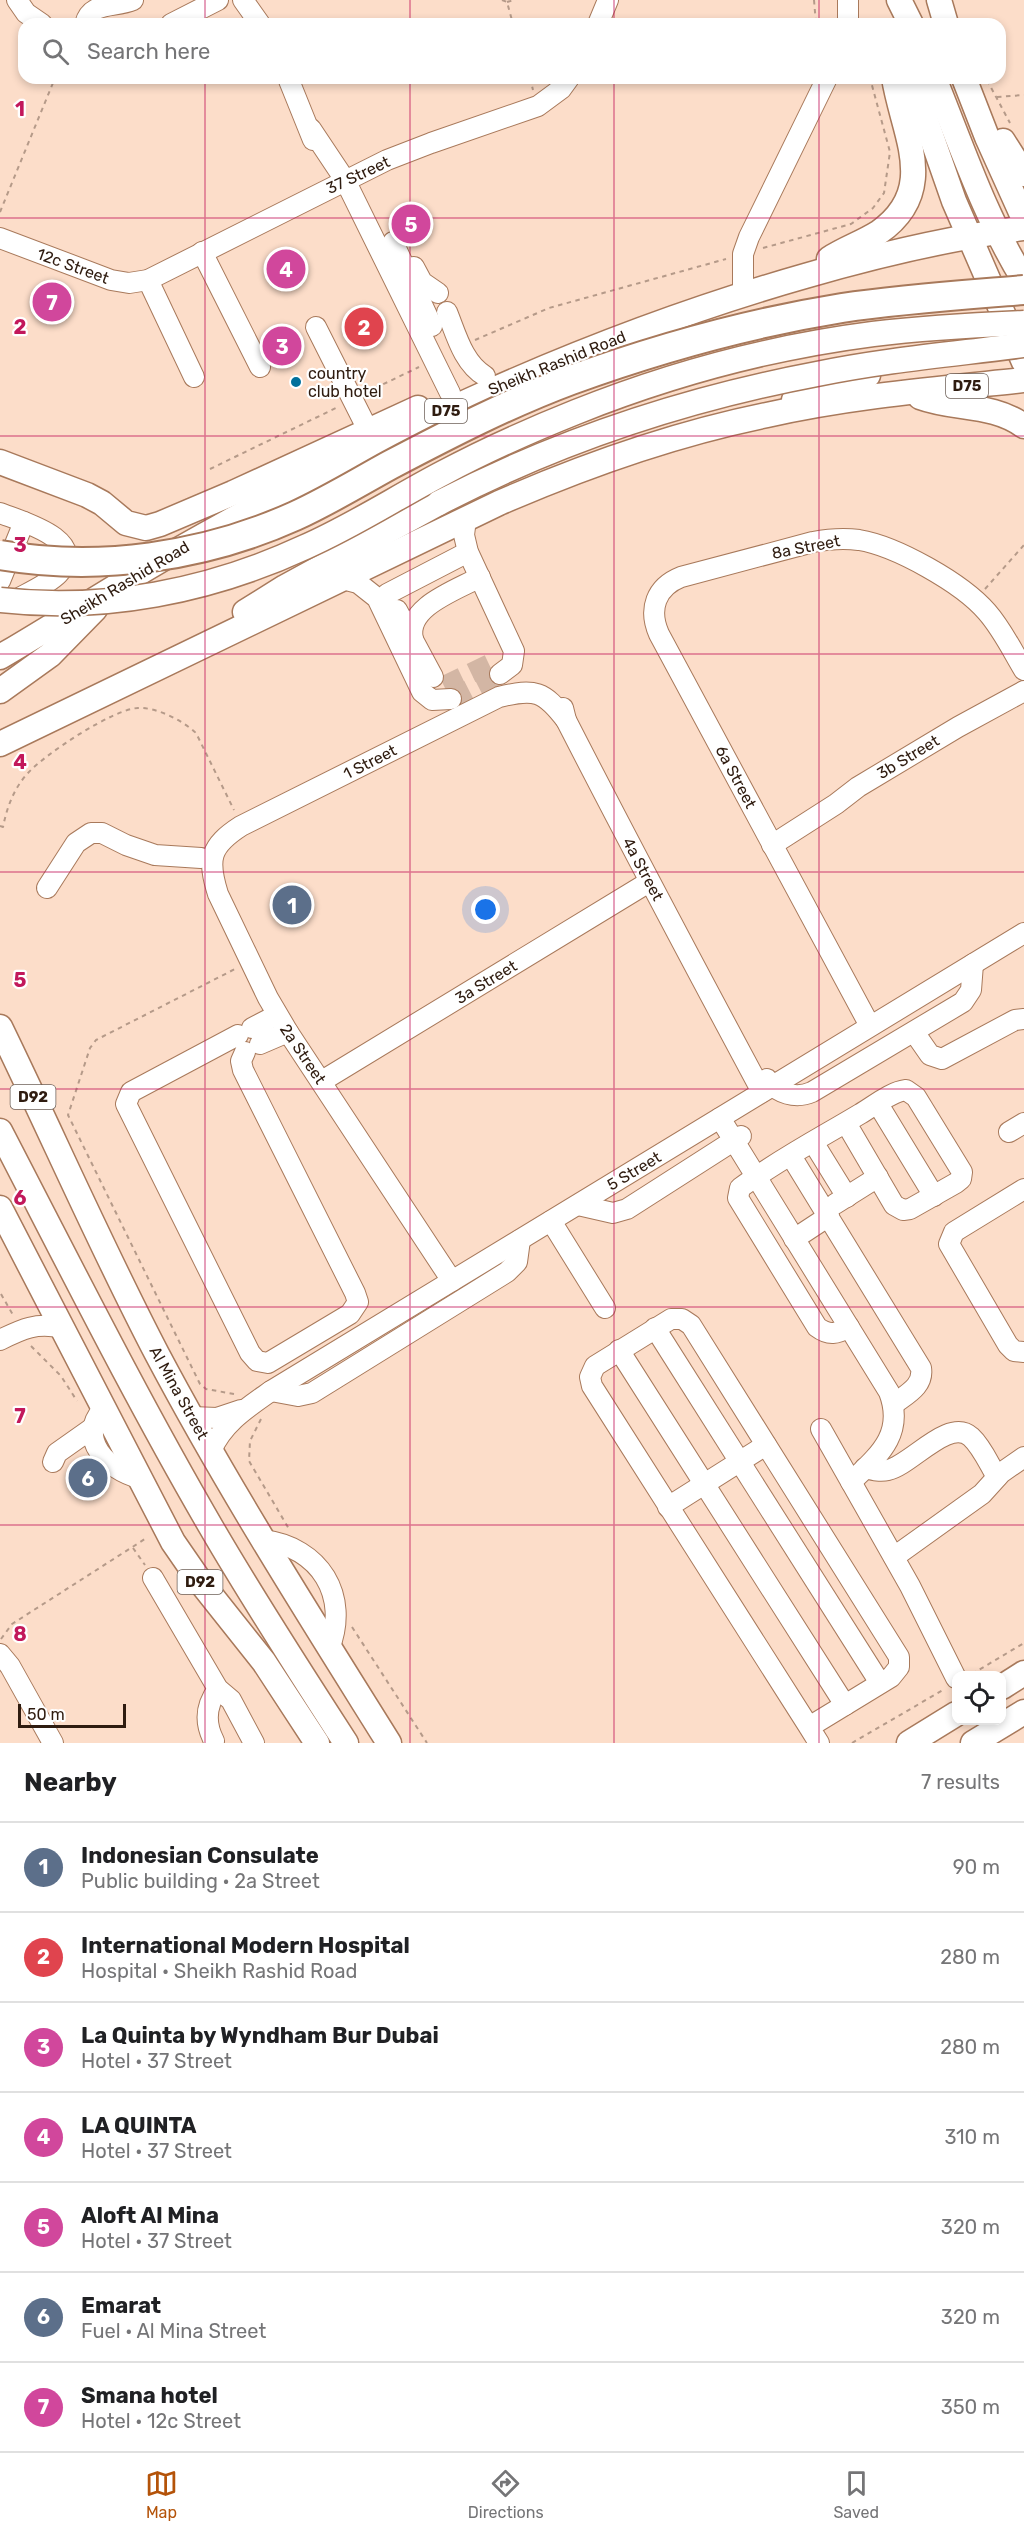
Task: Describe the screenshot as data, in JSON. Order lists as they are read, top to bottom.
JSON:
{
  "streets": {
    "main road": [
      "Sheikh Rashid Road",
      "D75",
      "D92",
      "Al Mina Street"
    ],
    "street": [
      "37 Street",
      "12c Street",
      "8a Street",
      "3b Street",
      "1 Street",
      "6a Street",
      "4a Street",
      "3a Street",
      "2a Street",
      "5 Street"
    ]
  },
  "crossings": [
    ["37 Street", "12c Street"],
    ["8a Street", "6a Street"],
    ["3b Street", "6a Street"],
    ["1 Street", "4a Street"],
    ["1 Street", "2a Street"],
    ["6a Street", "5 Street"],
    ["4a Street", "3a Street"],
    ["4a Street", "5 Street"],
    ["3a Street", "2a Street"],
    ["2a Street", "5 Street"],
    ["5 Street", "Al Mina Street"]
  ],
  "places": ["country club hotel"],
  "scale_bar": "50 m",
  "page": {
    "search": "Search here",
    "pins": [
      "5",
      "4",
      "7",
      "2",
      "3",
      "1",
      "6"
    ],
    "scale": "50 m",
    "heading": ["Nearby", "7 results"],
    "list": [
      {
        "mark": "1",
        "name": "Indonesian Consulate",
        "note": "Public building · 2a Street",
        "value": "90 m"
      },
      {
        "mark": "2",
        "name": "International Modern Hospital",
        "note": "Hospital · Sheikh Rashid Road",
        "value": "280 m"
      },
      {
        "mark": "3",
        "name": "La Quinta by Wyndham Bur Dubai",
        "note": "Hotel · 37 Street",
        "value": "280 m"
      },
      {
        "mark": "4",
        "name": "LA QUINTA",
        "note": "Hotel · 37 Street",
        "value": "310 m"
      },
      {
        "mark": "5",
        "name": "Aloft Al Mina",
        "note": "Hotel · 37 Street",
        "value": "320 m"
      },
      {
        "mark": "6",
        "name": "Emarat",
        "note": "Fuel · Al Mina Street",
        "value": "320 m"
      },
      {
        "mark": "7",
        "name": "Smana hotel",
        "note": "Hotel · 12c Street",
        "value": "350 m"
      }
    ],
    "nav": ["Map", "Directions", "Saved"]
  },
  "grid": {
    "rows": [
      "1",
      "2",
      "3",
      "4",
      "5",
      "6",
      "7",
      "8"
    ]
  }
}
